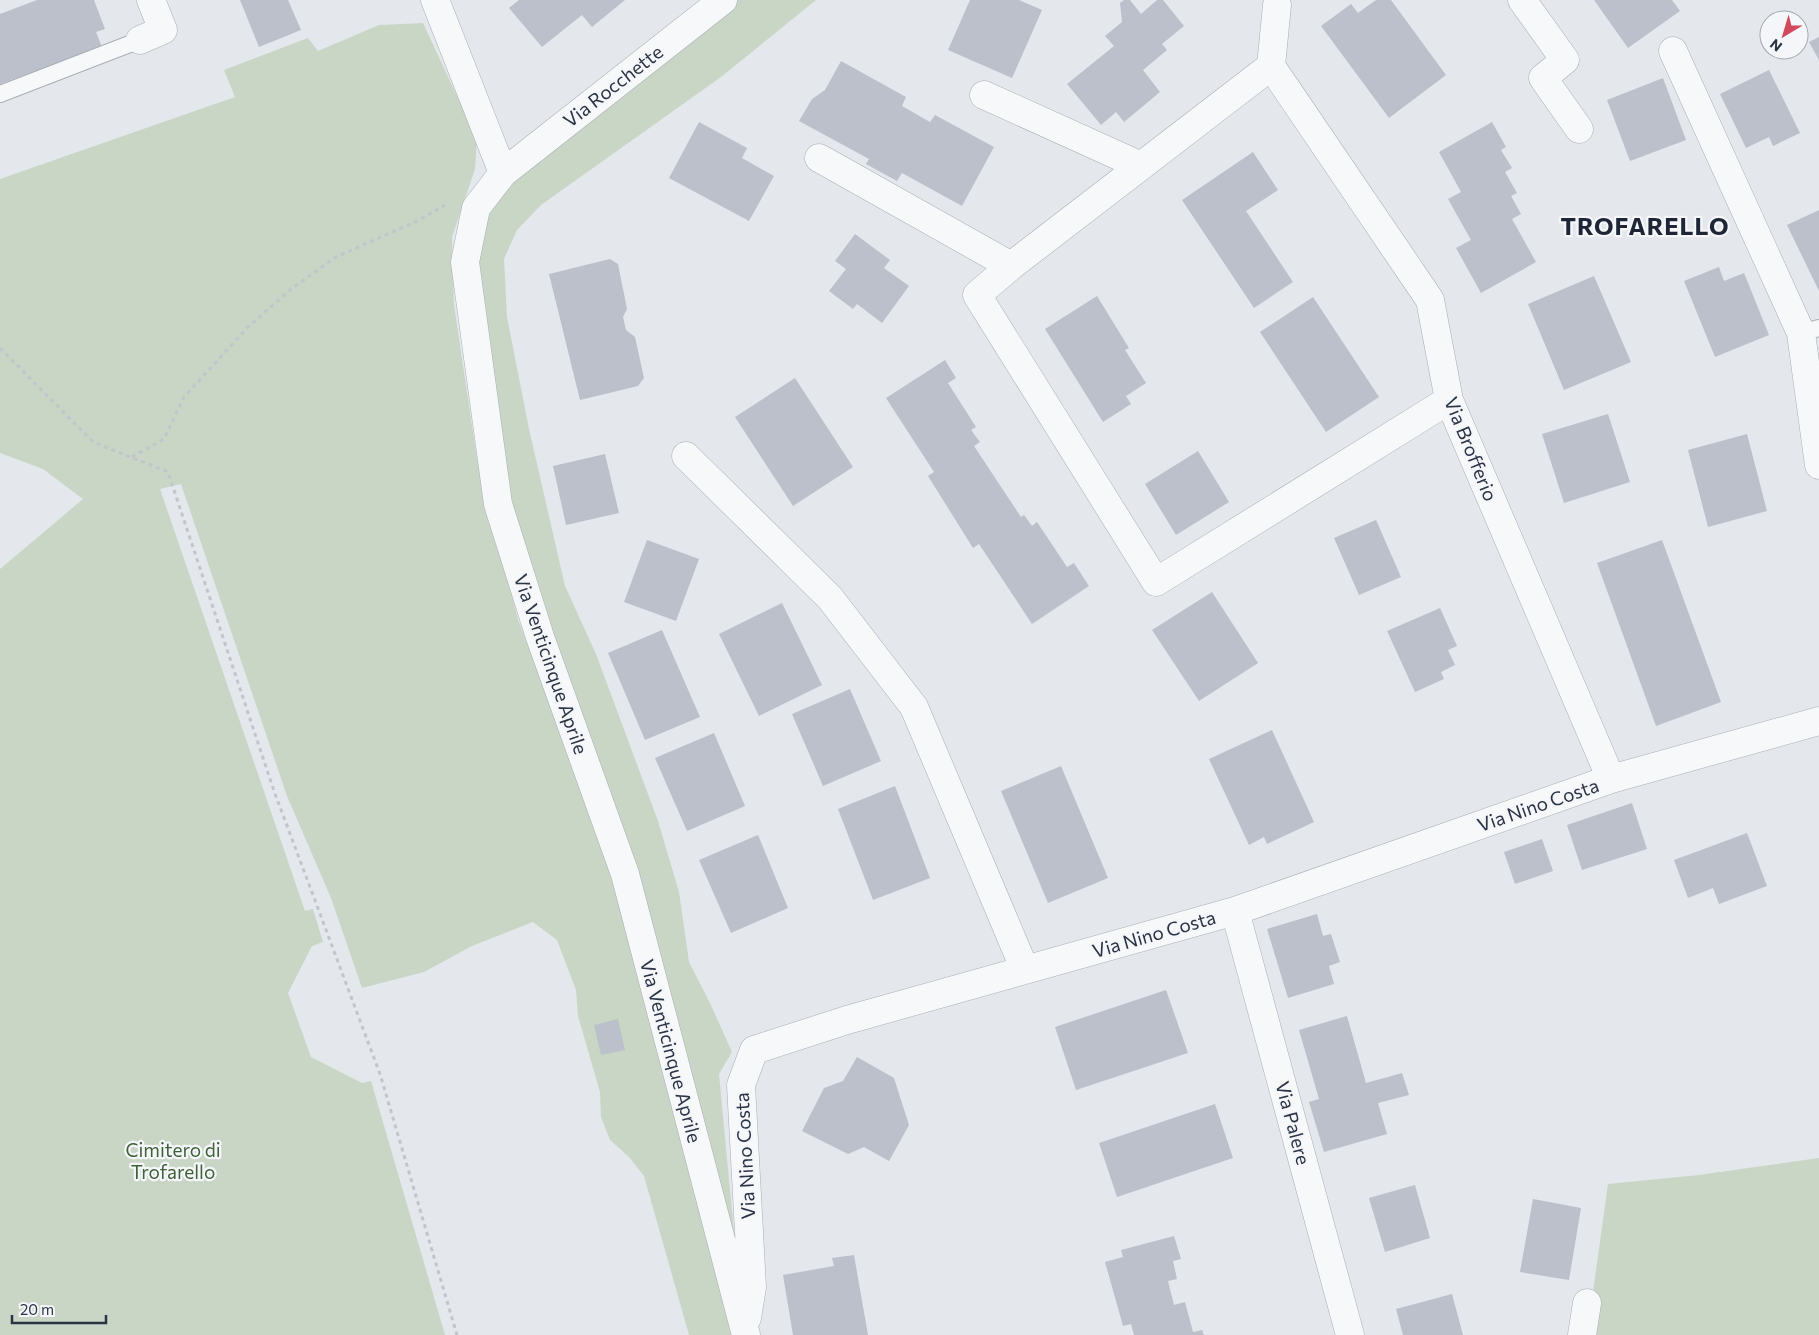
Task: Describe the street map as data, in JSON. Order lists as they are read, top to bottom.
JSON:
{
  "streets": {
    "street": [
      "Via Rocchette",
      "Via Brofferio",
      "Via Venticinque Aprile",
      "Via Nino Costa",
      "Via Palere"
    ]
  },
  "crossings": [
    ["Via Rocchette", "Via Venticinque Aprile"],
    ["Via Brofferio", "Via Nino Costa"],
    ["Via Venticinque Aprile", "Via Nino Costa"],
    ["Via Nino Costa", "Via Palere"]
  ],
  "districts": ["TROFARELLO"],
  "parks": ["Cimitero di Trofarello"],
  "scale_bar": "20 m",
  "north": "bottom left"
}
